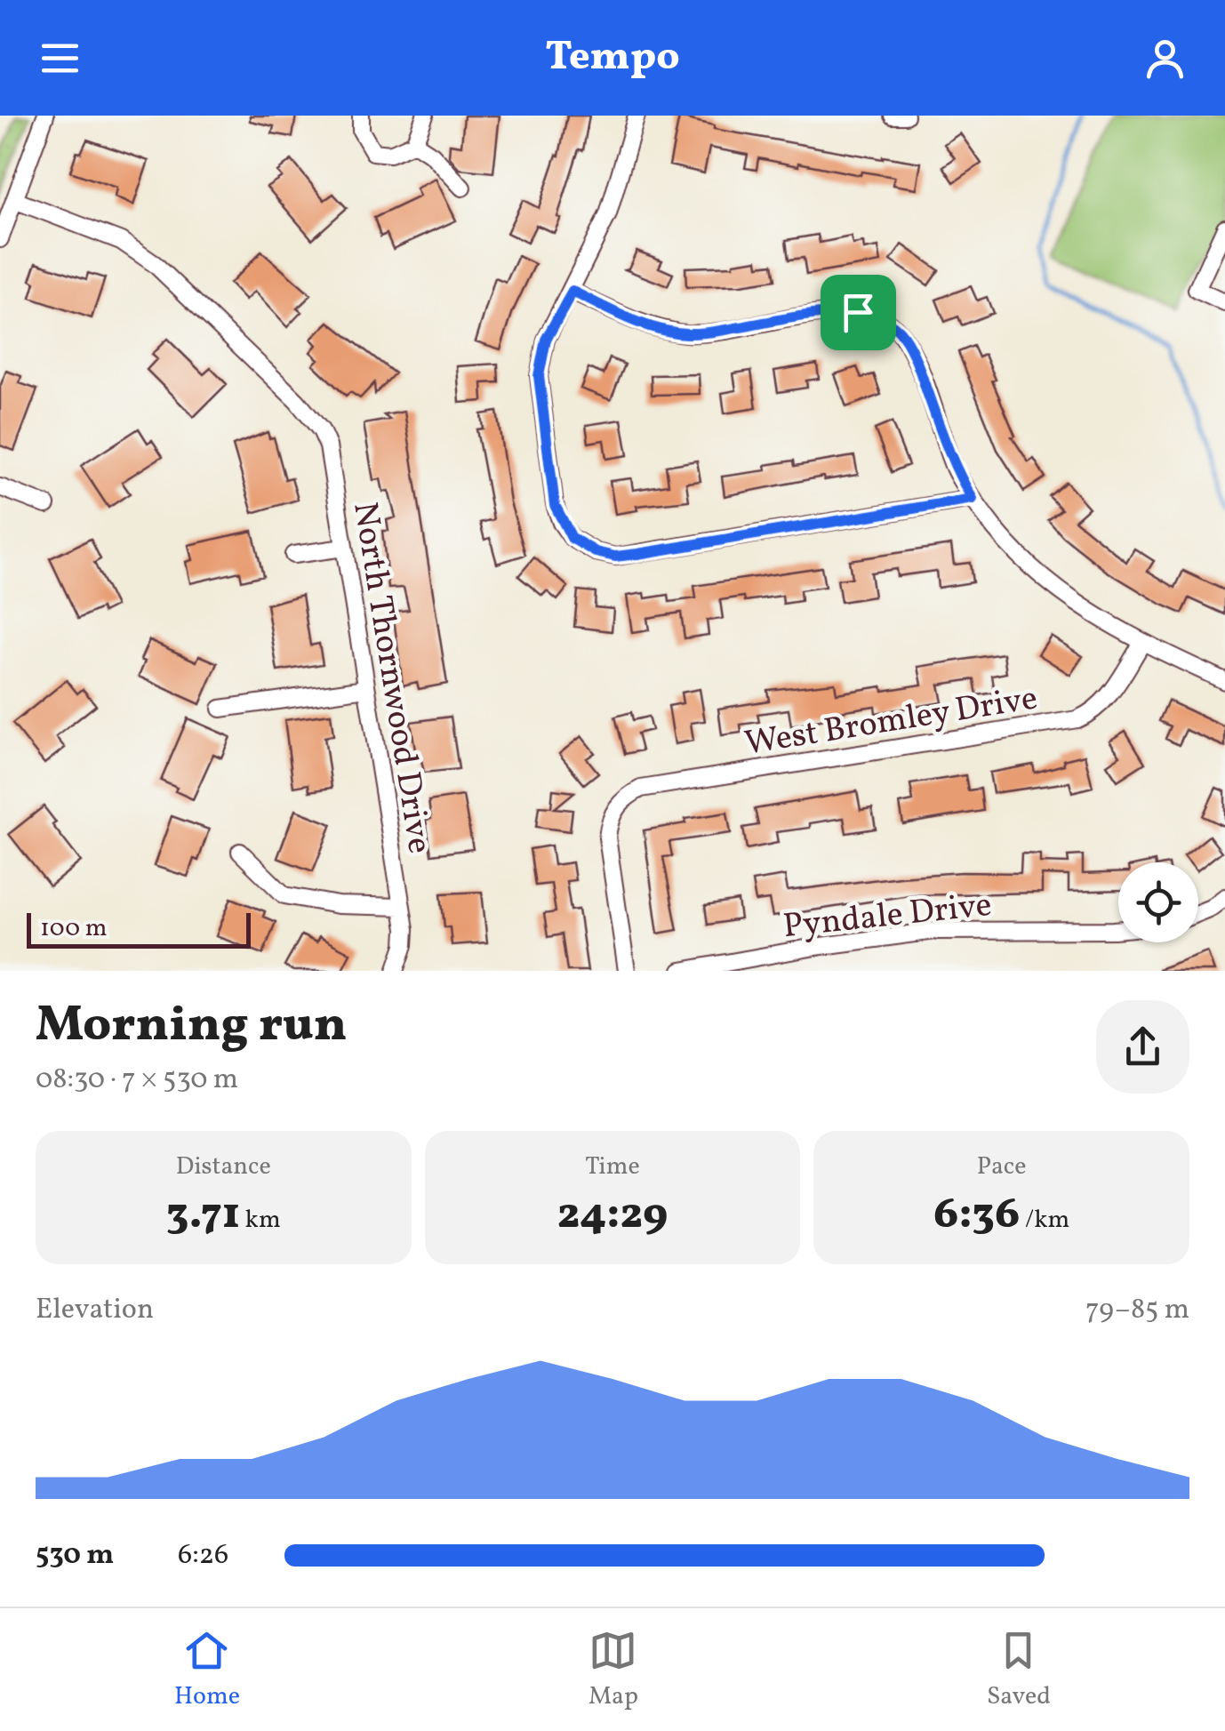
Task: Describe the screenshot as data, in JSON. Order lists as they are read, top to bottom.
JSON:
{
  "streets": {
    "street": ["North Thornwood Drive", "West Bromley Drive", "Pyndale Drive"]
  },
  "scale_bar": "100 m",
  "page": {
    "header": "Tempo",
    "scale": "100 m",
    "heading": ["Morning run", "08:30 · 7 × 530 m"],
    "stats": [
      ["Distance", "3.71 km"],
      ["Time", "24:29"],
      ["Pace", "6:36 /km"]
    ],
    "chart": ["Elevation", "79–85 m"],
    "list": [
      {
        "name": "530 m",
        "note": "6:26"
      }
    ],
    "tabs": ["Home", "Map", "Saved"]
  }
}
